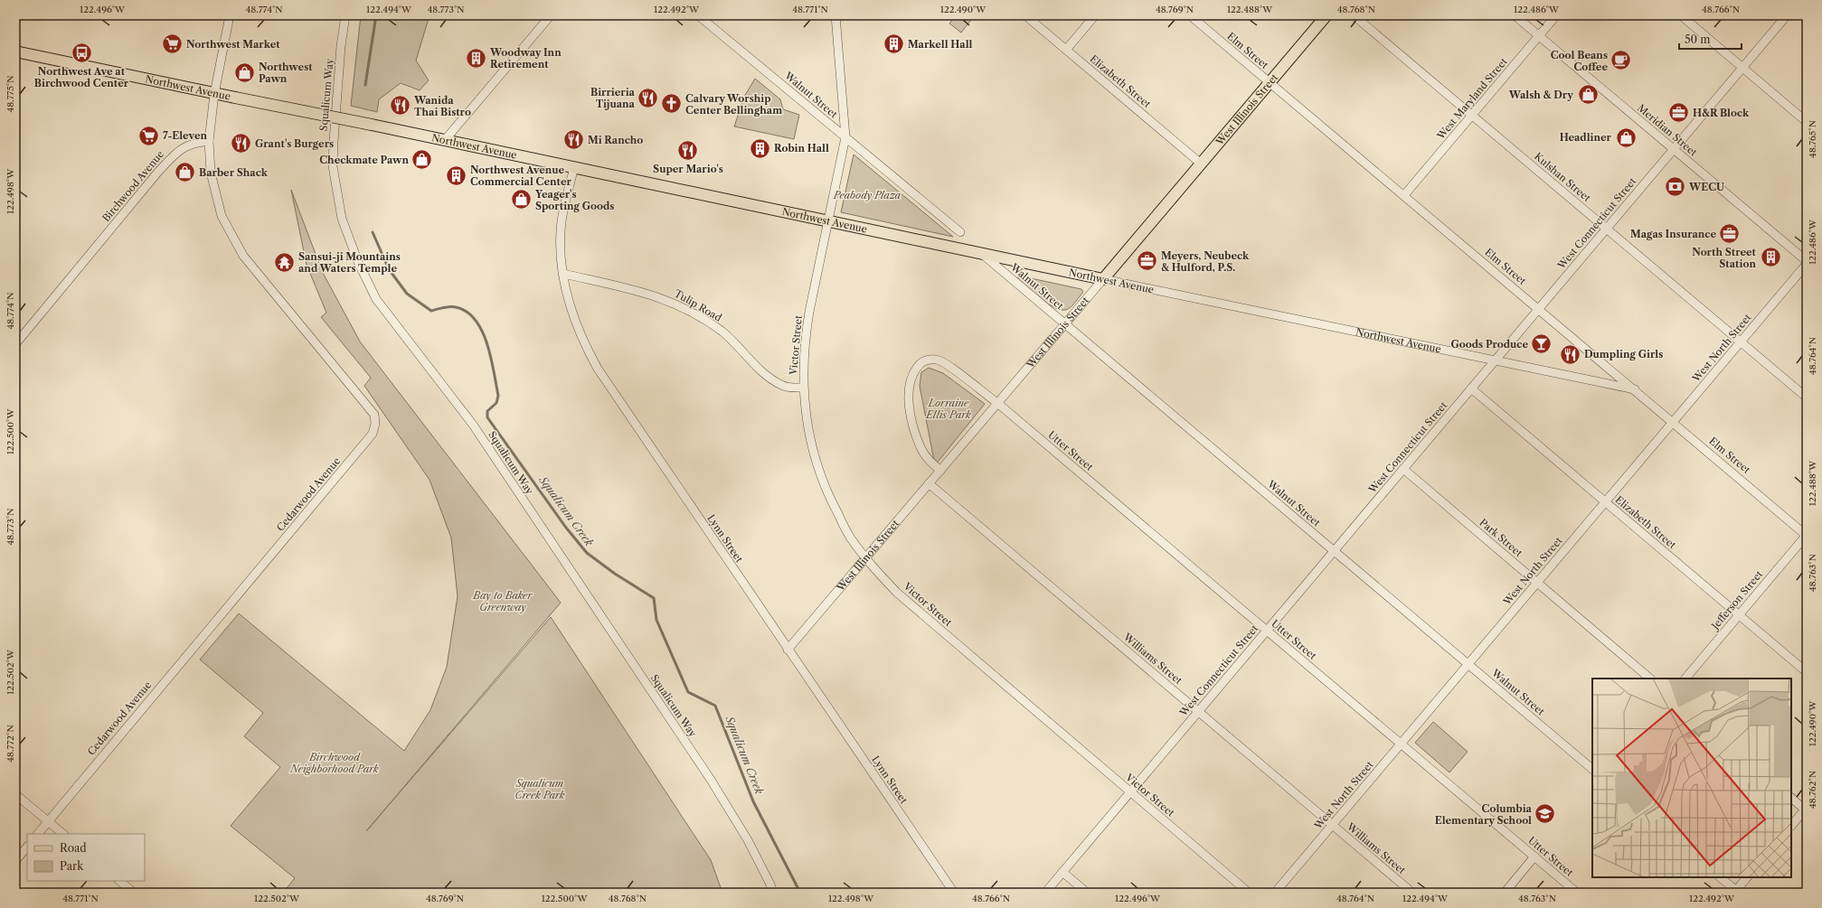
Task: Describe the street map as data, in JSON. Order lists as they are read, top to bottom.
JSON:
{
  "streets": {
    "main road": ["Northwest Avenue", "West Illinois Street"],
    "street": [
      "Elm Street",
      "Elizabeth Street",
      "Squalicum Way",
      "Walnut Street",
      "West Maryland Street",
      "Meridian Street",
      "Kulshan Street",
      "Birchwood Avenue",
      "West Connecticut Street",
      "Tulip Road",
      "Victor Street",
      "West North Street",
      "Utter Street",
      "Cedarwood Avenue",
      "Park Street",
      "Lynn Street",
      "Jefferson Street",
      "Williams Street"
    ]
  },
  "crossings": [
    ["Elm Street", "Northwest Avenue"],
    ["Elm Street", "West Maryland Street"],
    ["Elm Street", "West Illinois Street"],
    ["Elm Street", "West Connecticut Street"],
    ["Elm Street", "West North Street"],
    ["Elm Street", "Jefferson Street"],
    ["Elizabeth Street", "West Illinois Street"],
    ["Elizabeth Street", "West Connecticut Street"],
    ["Elizabeth Street", "West North Street"],
    ["Elizabeth Street", "Jefferson Street"],
    ["Northwest Avenue", "Walnut Street"],
    ["Northwest Avenue", "West Illinois Street"],
    ["Northwest Avenue", "West Connecticut Street"],
    ["Northwest Avenue", "Victor Street"],
    ["Northwest Avenue", "Lynn Street"],
    ["Walnut Street", "West Illinois Street"],
    ["Walnut Street", "West Connecticut Street"],
    ["Walnut Street", "Victor Street"],
    ["Walnut Street", "West North Street"],
    ["West Maryland Street", "Meridian Street"],
    ["West Maryland Street", "Kulshan Street"],
    ["West Illinois Street", "Victor Street"],
    ["West Illinois Street", "Utter Street"],
    ["West Illinois Street", "Lynn Street"],
    ["West Illinois Street", "Williams Street"],
    ["Meridian Street", "West Connecticut Street"],
    ["Kulshan Street", "West Connecticut Street"],
    ["Kulshan Street", "West North Street"],
    ["Birchwood Avenue", "Cedarwood Avenue"],
    ["West Connecticut Street", "Victor Street"],
    ["West Connecticut Street", "Utter Street"],
    ["West Connecticut Street", "Park Street"],
    ["West Connecticut Street", "Williams Street"],
    ["Tulip Road", "Victor Street"],
    ["Tulip Road", "Lynn Street"],
    ["West North Street", "Utter Street"],
    ["West North Street", "Park Street"],
    ["West North Street", "Williams Street"]
  ],
  "water": ["Squalicum Creek"],
  "parks": [
    "Peabody Plaza",
    "Lorraine Ellis Park",
    "Bay to Baker Greenway",
    "Birchwood Neighborhood Park",
    "Squalicum Creek Park"
  ],
  "places": {
    "supermarket": ["Northwest Market", "7-Eleven"],
    "building": [
      "Markell Hall",
      "Woodway Inn Retirement",
      "Robin Hall",
      "Northwest Avenue Commercial Center",
      "North Street Station"
    ],
    "bus stop": ["Northwest Ave at Birchwood Center"],
    "cafe": ["Cool Beans Coffee"],
    "shop": [
      "Northwest Pawn",
      "Walsh & Dry",
      "Headliner",
      "Checkmate Pawn",
      "Barber Shack",
      "Yeager's Sporting Goods"
    ],
    "restaurant": [
      "Birrieria Tijuana",
      "Wanida Thai Bistro",
      "Mi Rancho",
      "Grant's Burgers",
      "Super Mario's",
      "Dumpling Girls"
    ],
    "church": ["Calvary Worship Center Bellingham"],
    "office": ["H&R Block", "Magas Insurance", "Meyers, Neubeck & Hulford, P.S."],
    "bank": ["WECU"],
    "temple": ["Sansui-ji Mountains and Waters Temple"],
    "bar": ["Goods Produce"],
    "school or university": ["Columbia Elementary School"]
  },
  "legend": ["Road", "Park"],
  "scale_bar": "50 m",
  "coordinates": [
    "122.496°W",
    "48.774°N",
    "122.494°W",
    "48.773°N",
    "122.492°W",
    "48.771°N",
    "122.490°W",
    "48.769°N",
    "122.488°W",
    "48.768°N",
    "122.486°W",
    "48.766°N",
    "48.775°N",
    "48.765°N",
    "122.498°W",
    "48.764°N",
    "122.500°W",
    "48.763°N",
    "122.502°W",
    "48.772°N",
    "48.762°N"
  ]
}
